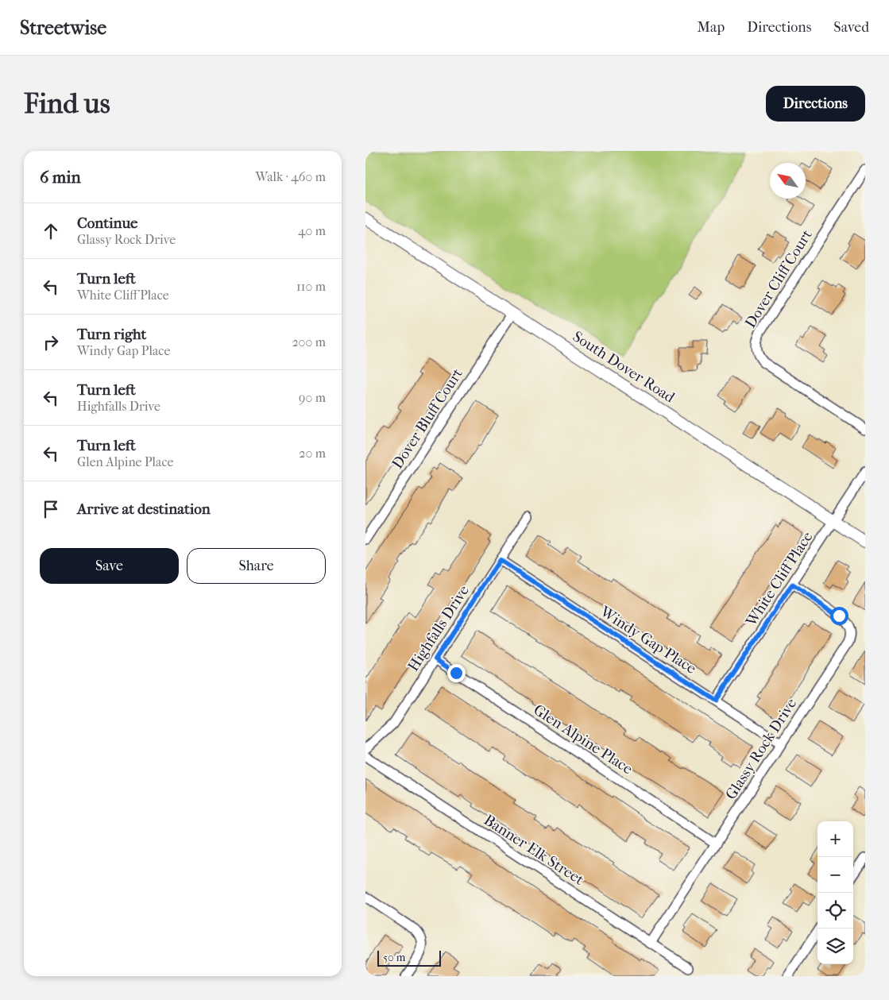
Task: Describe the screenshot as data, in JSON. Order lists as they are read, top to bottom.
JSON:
{
  "streets": {
    "street": [
      "Dover Cliff Court",
      "South Dover Road",
      "Dover Bluff Court",
      "White Cliff Place",
      "Highfalls Drive",
      "Windy Gap Place",
      "Glen Alpine Place",
      "Glassy Rock Drive",
      "Banner Elk Street"
    ]
  },
  "crossings": [
    ["South Dover Road", "Dover Bluff Court"],
    ["South Dover Road", "White Cliff Place"],
    ["White Cliff Place", "Windy Gap Place"],
    ["White Cliff Place", "Glassy Rock Drive"],
    ["Highfalls Drive", "Windy Gap Place"],
    ["Highfalls Drive", "Glen Alpine Place"],
    ["Windy Gap Place", "Glassy Rock Drive"],
    ["Glen Alpine Place", "Glassy Rock Drive"],
    ["Glassy Rock Drive", "Banner Elk Street"]
  ],
  "scale_bar": "50 m",
  "north": "top left",
  "page": {
    "header": "Streetwise",
    "nav": ["Map", "Directions", "Saved"],
    "buttons": [
      "Directions",
      ["Save", "Share"]
    ],
    "title": "Find us",
    "heading": ["6 min", "Walk · 460 m"],
    "list": [
      ["Continue", "Glassy Rock Drive", "40 m"],
      ["Turn left", "White Cliff Place", "110 m"],
      ["Turn right", "Windy Gap Place", "200 m"],
      ["Turn left", "Highfalls Drive", "90 m"],
      ["Turn left", "Glen Alpine Place", "20 m"],
      "Arrive at destination"
    ],
    "map_buttons": ["+", "−"],
    "scale": "50 m"
  }
}
